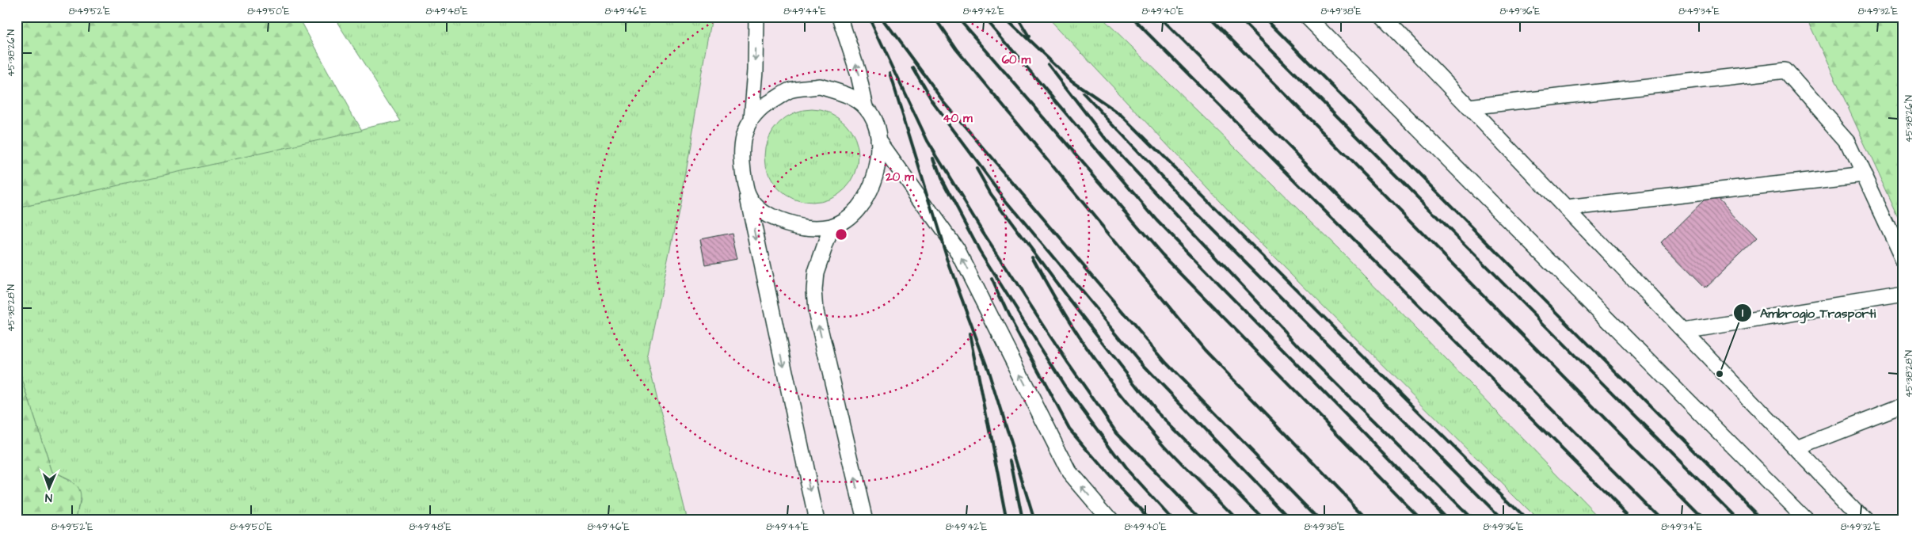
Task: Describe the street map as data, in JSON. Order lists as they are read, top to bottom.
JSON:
{
  "places": ["Ambrogio Trasporti"],
  "north": "bottom",
  "coordinates": [
    "8°49'52\"E",
    "8°49'50\"E",
    "8°49'48\"E",
    "8°49'46\"E",
    "8°49'44\"E",
    "8°49'42\"E",
    "8°49'40\"E",
    "8°49'38\"E",
    "8°49'36\"E",
    "8°49'34\"E",
    "8°49'32\"E",
    "45°38'26\"N",
    "45°38'28\"N"
  ],
  "rings": ["60 m", "40 m", "20 m"]
}
